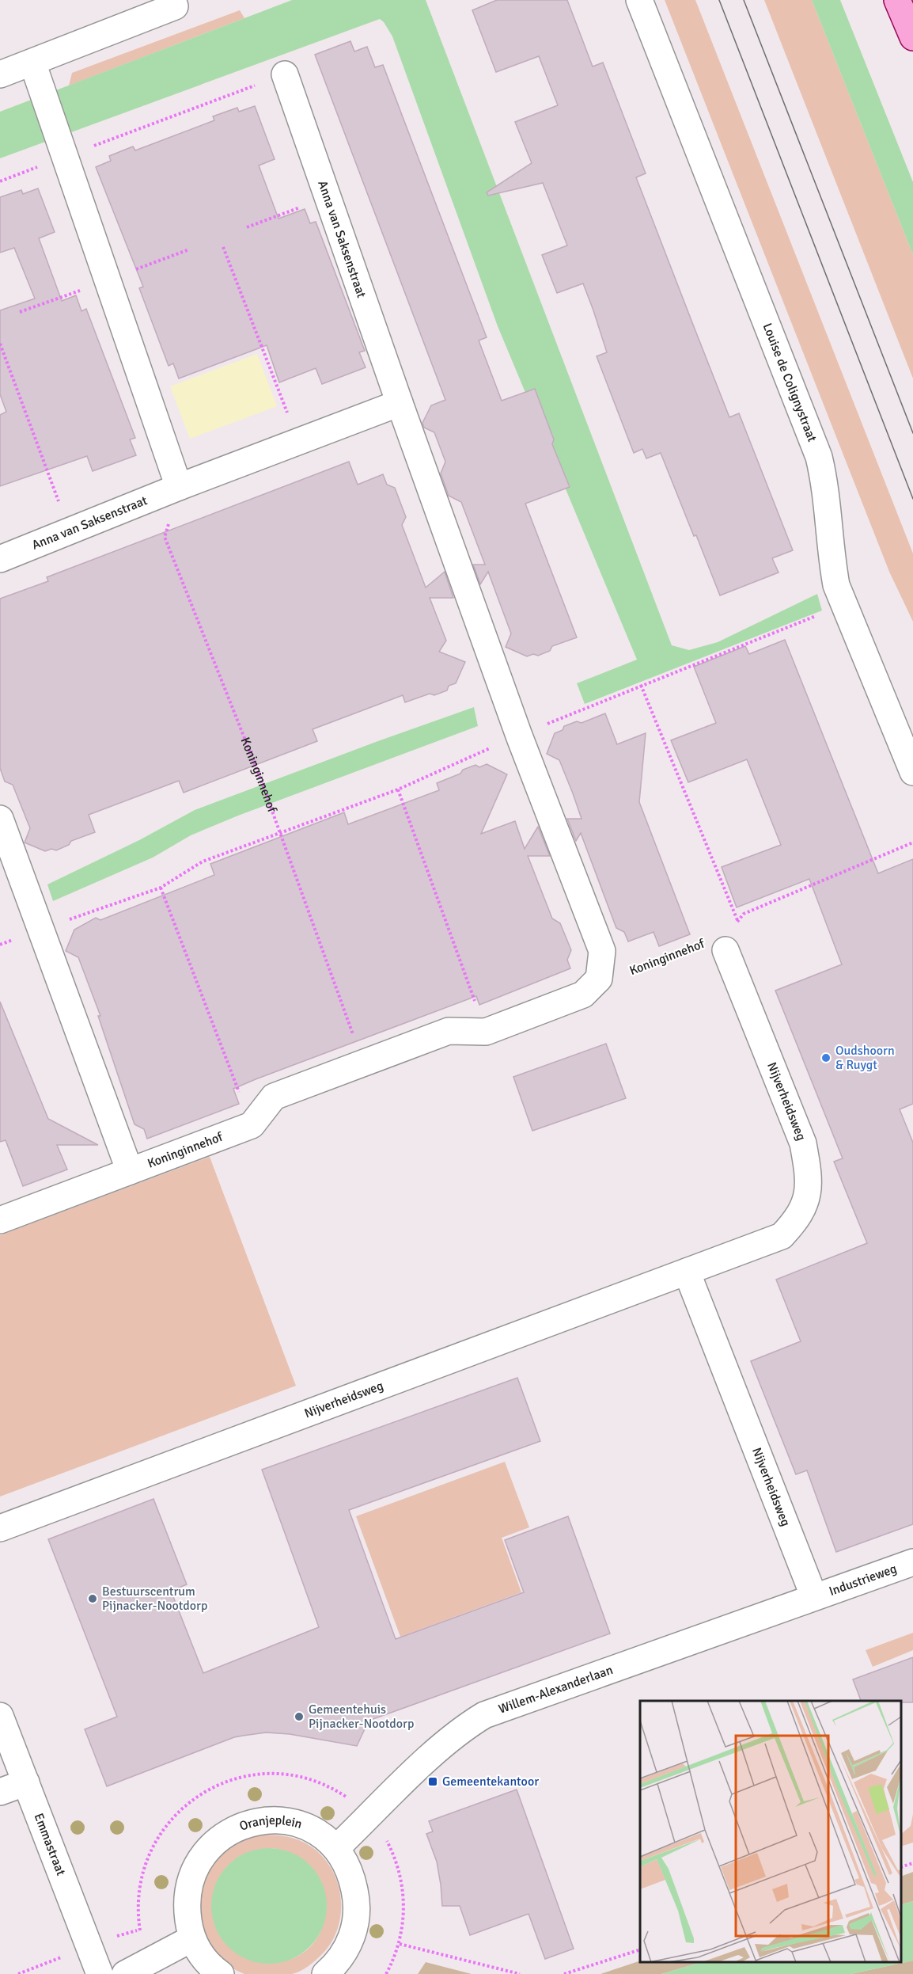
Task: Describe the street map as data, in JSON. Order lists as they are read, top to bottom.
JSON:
{
  "streets": {
    "street": [
      "Anna van Saksenstraat",
      "Louise de Colignystraat",
      "Koninginnehof",
      "Nijverheidsweg",
      "Industrieweg",
      "Willem-Alexanderlaan",
      "Oranjeplein",
      "Emmastraat"
    ]
  },
  "crossings": [
    ["Anna van Saksenstraat", "Koninginnehof"],
    ["Koninginnehof", "Nijverheidsweg"],
    ["Nijverheidsweg", "Industrieweg"],
    ["Nijverheidsweg", "Willem-Alexanderlaan"],
    ["Industrieweg", "Willem-Alexanderlaan"],
    ["Willem-Alexanderlaan", "Oranjeplein"]
  ],
  "places": {
    "other": ["Oudshoorn & Ruygt", "Bestuurscentrum Pijnacker-Nootdorp", "Gemeentehuis Pijnacker-Nootdorp"],
    "transit": ["Gemeentekantoor"]
  }
}
